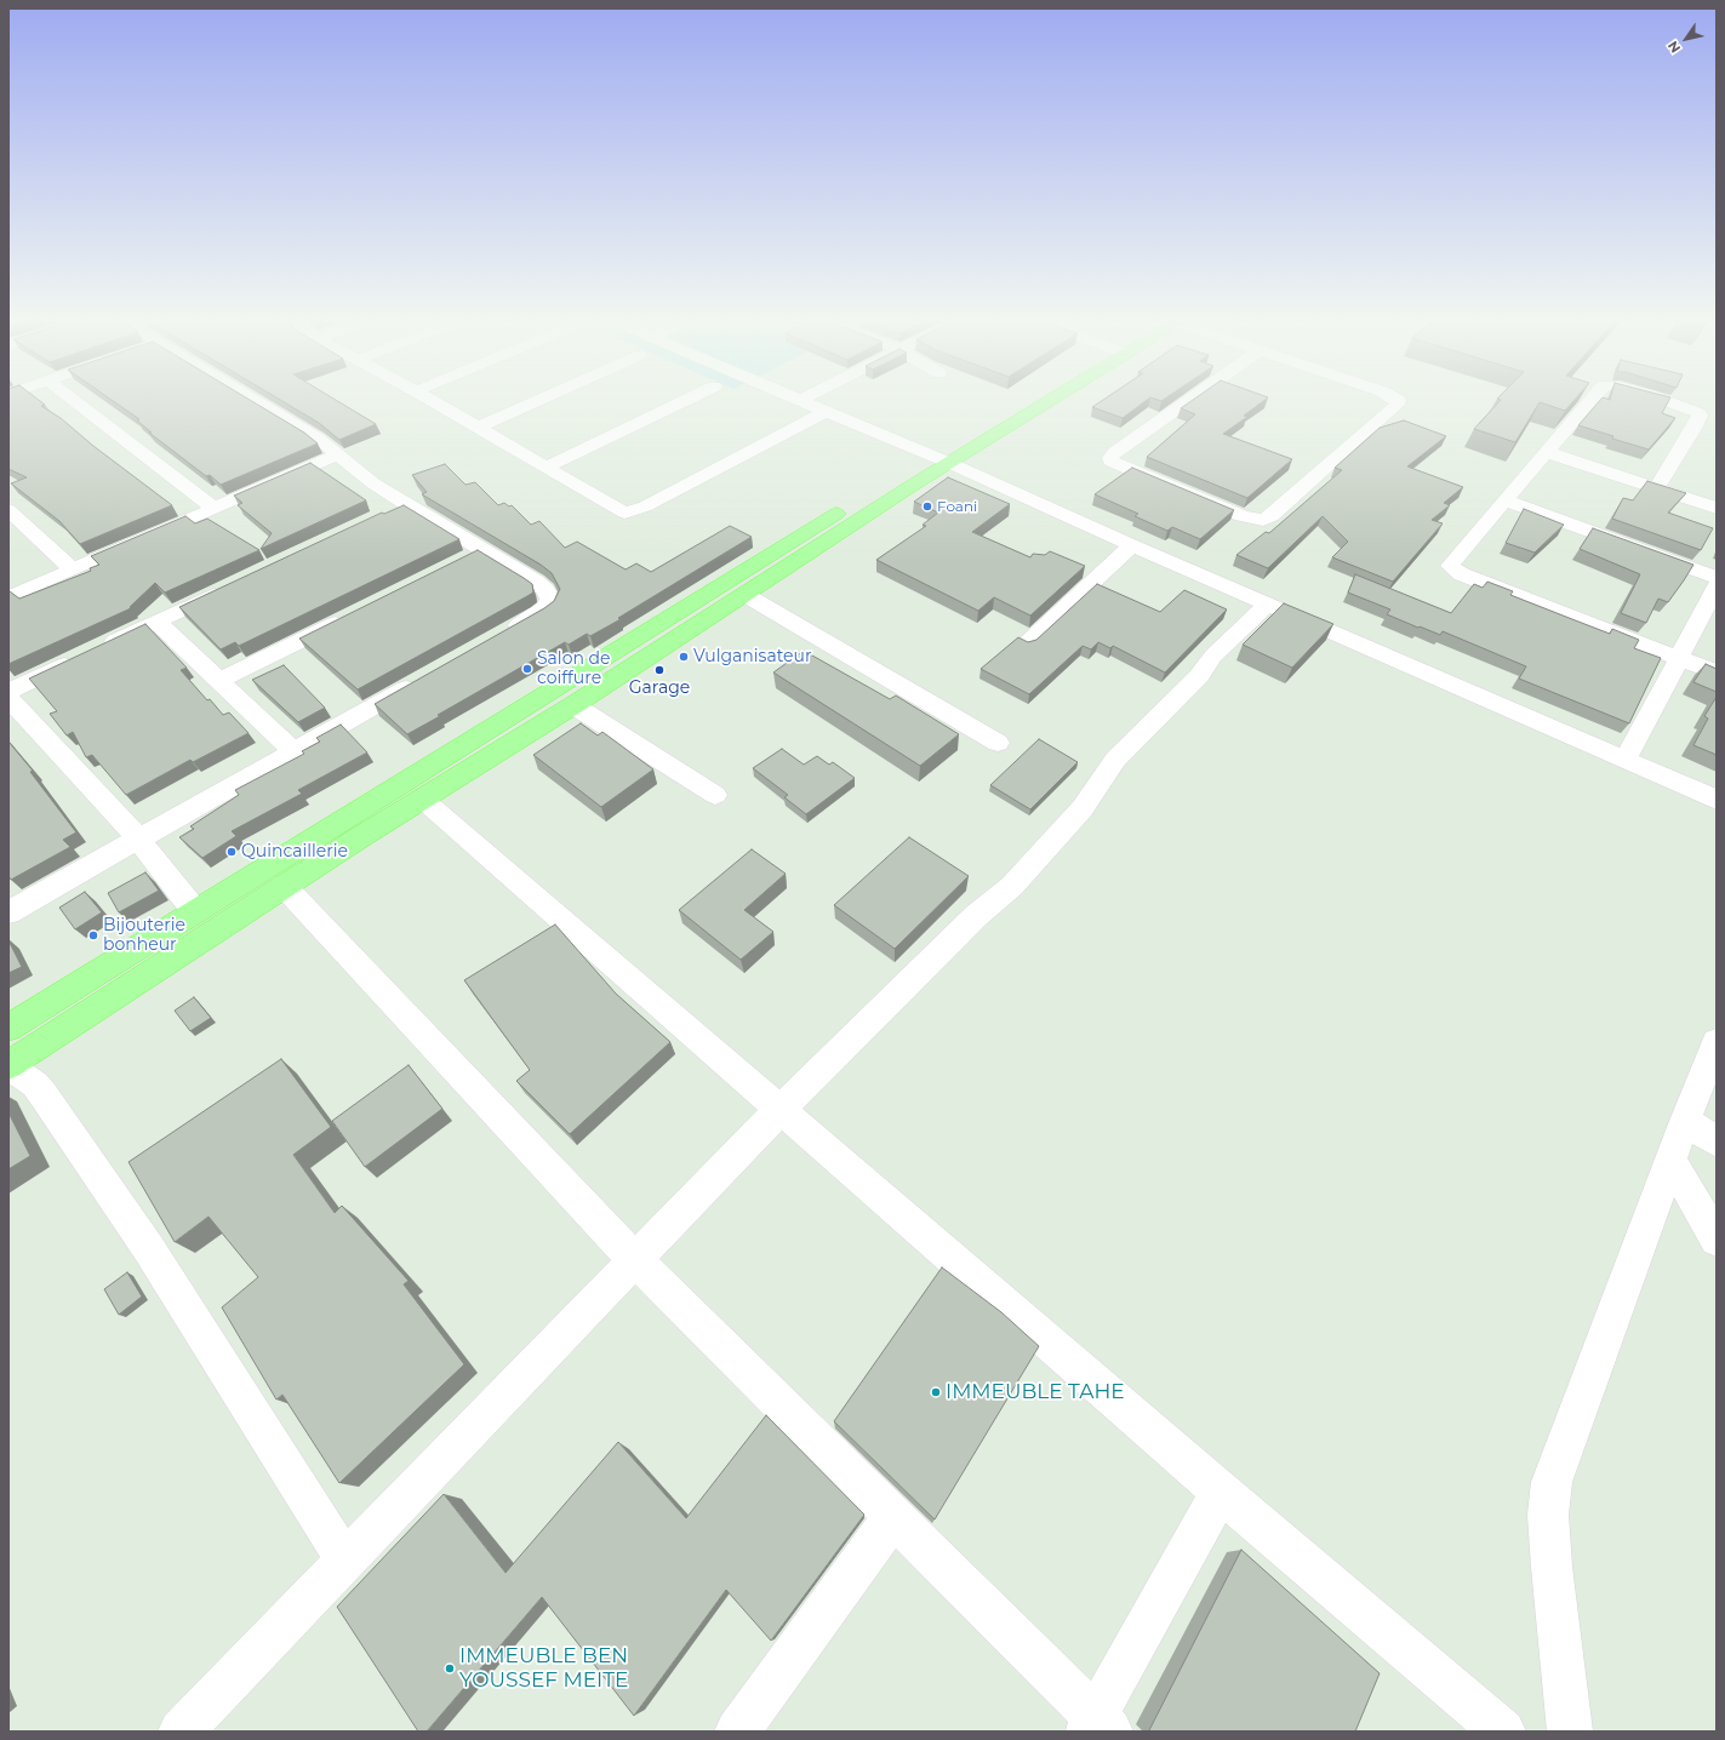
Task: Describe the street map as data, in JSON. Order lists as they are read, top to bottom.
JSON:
{
  "places": [
    "Foani",
    "Vulganisateur",
    "Salon de coiffure",
    "Garage",
    "Quincaillerie",
    "Bijouterie bonheur",
    "IMMEUBLE TAHE",
    "IMMEUBLE BEN YOUSSEF MEITE"
  ],
  "north": "bottom left"
}
